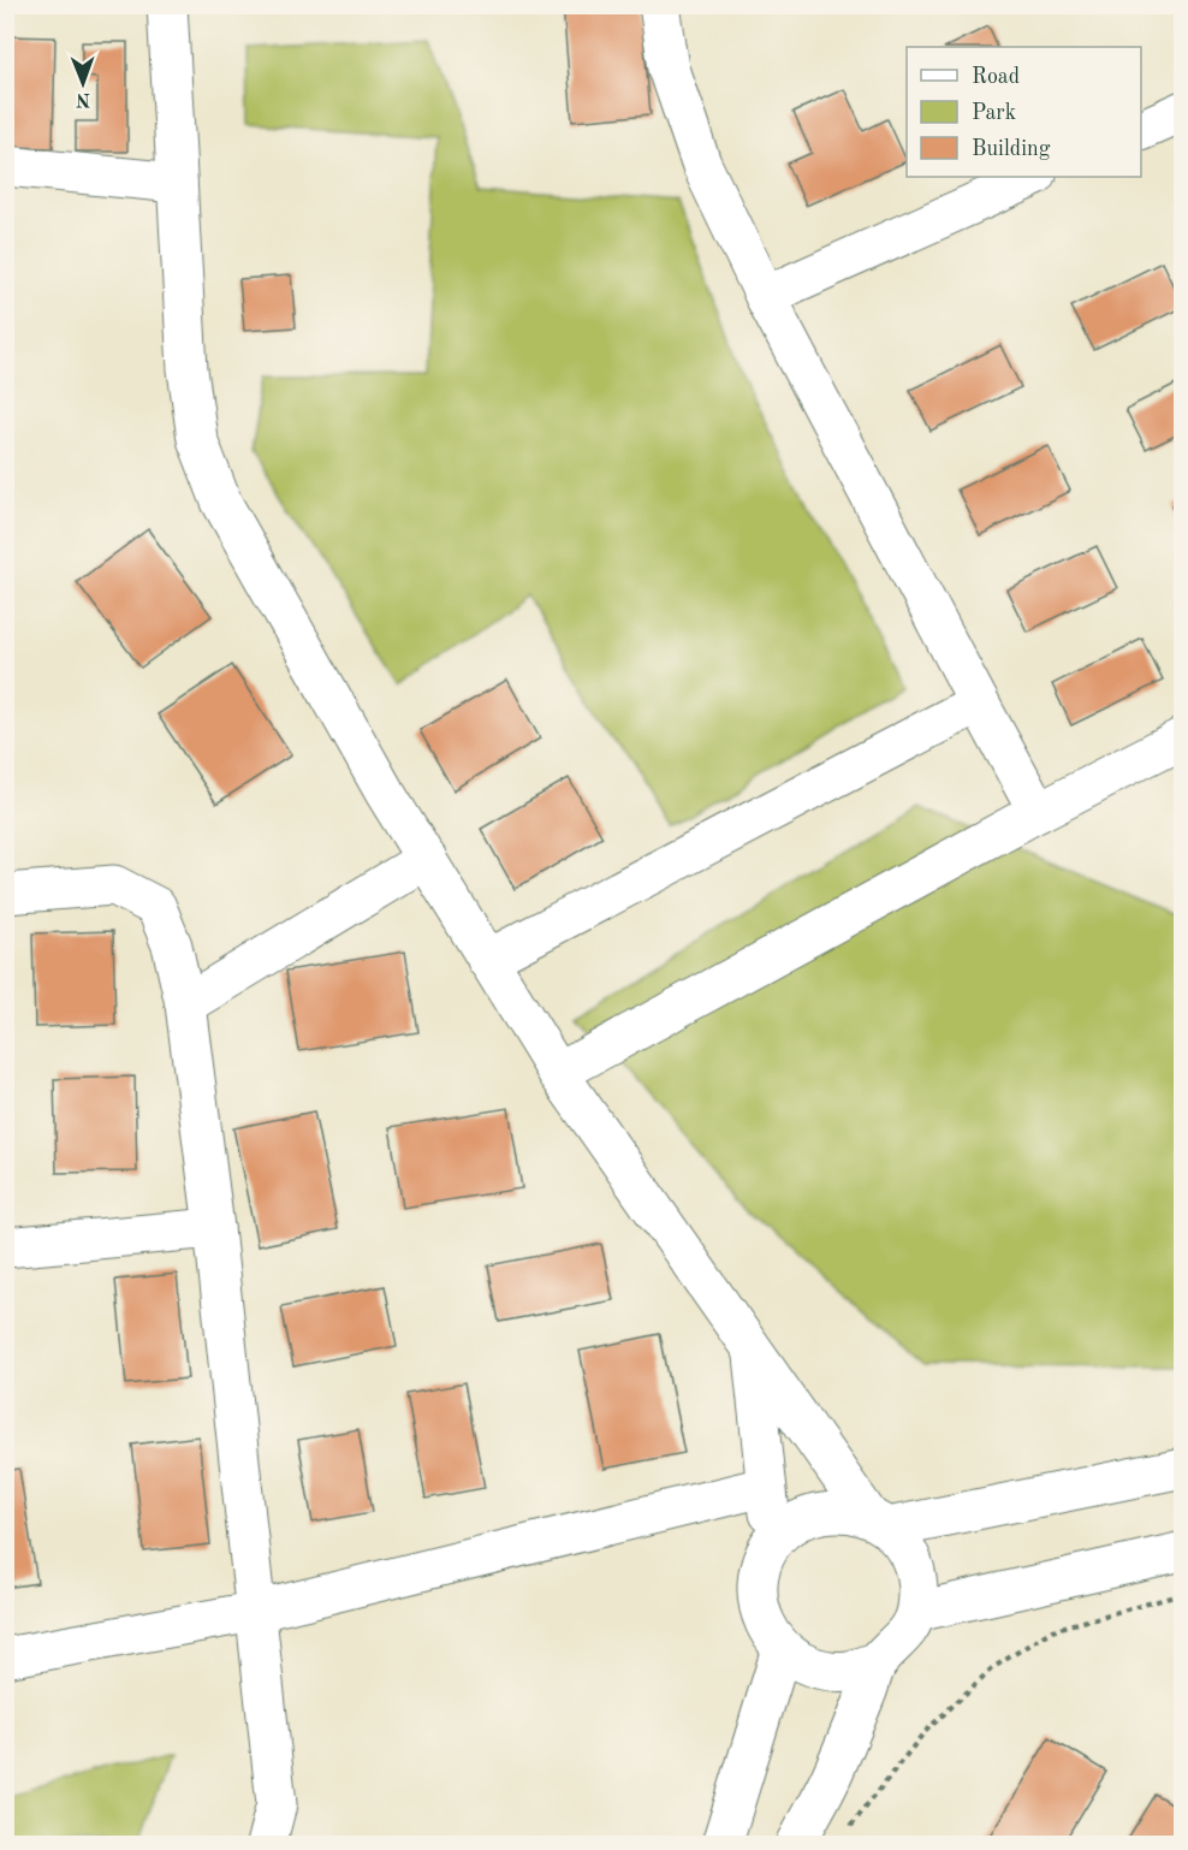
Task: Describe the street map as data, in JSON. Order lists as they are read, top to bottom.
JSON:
{
  "legend": ["Road", "Park", "Building"],
  "north": "bottom"
}
